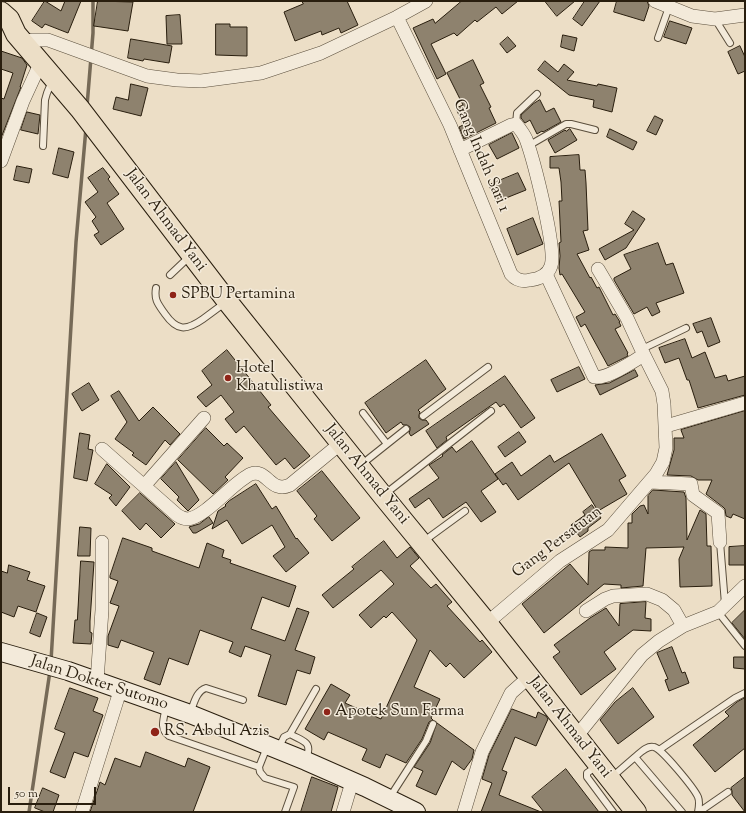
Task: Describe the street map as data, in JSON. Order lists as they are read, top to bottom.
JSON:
{
  "streets": {
    "main road": ["Jalan Ahmad Yani"],
    "street": ["Gang Indah Sari 1", "Gang Persatuan", "Jalan Dokter Sutomo"]
  },
  "crossings": [
    ["Jalan Ahmad Yani", "Gang Persatuan"]
  ],
  "places": [
    "SPBU Pertamina",
    "Hotel Khatulistiwa",
    "Apotek Sun Farma",
    "RS. Abdul Azis"
  ],
  "scale_bar": "50 m"
}
